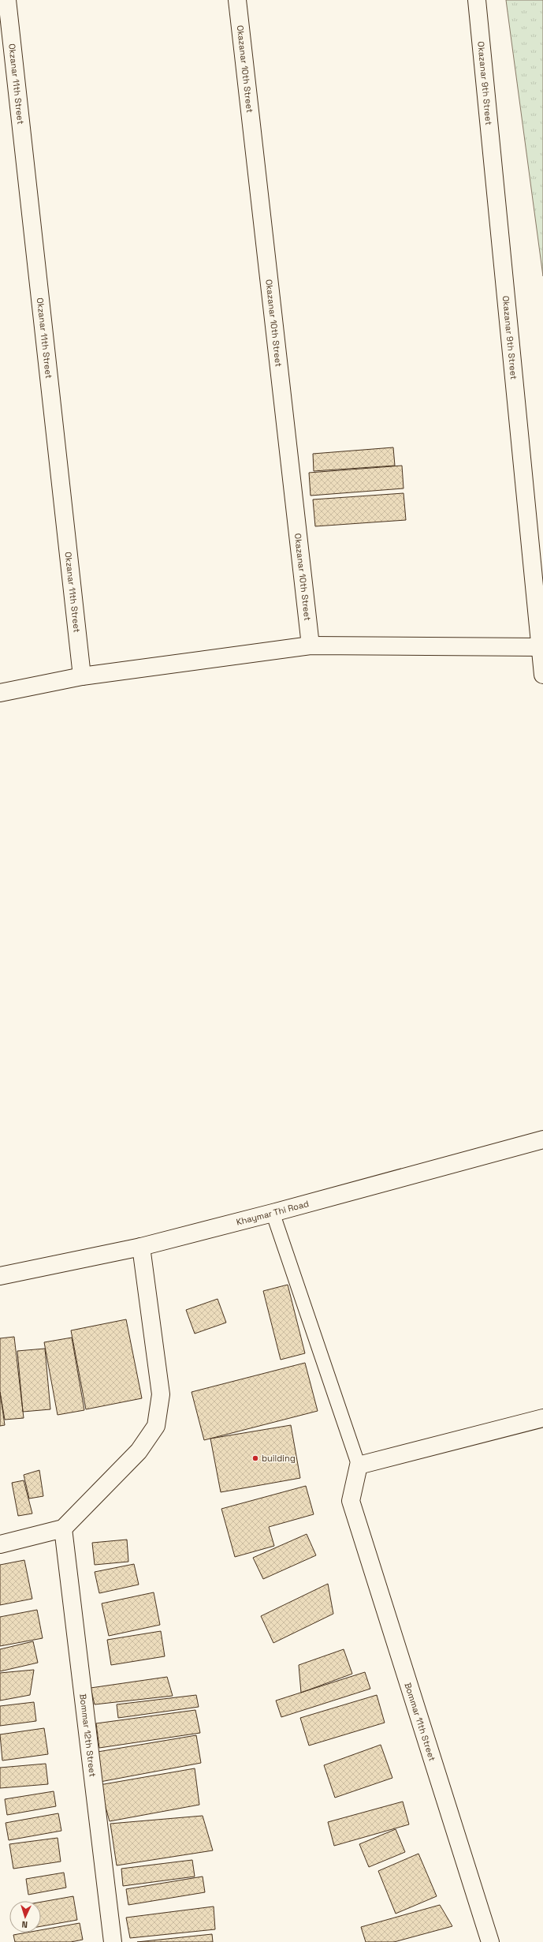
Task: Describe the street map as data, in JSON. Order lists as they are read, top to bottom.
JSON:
{
  "streets": {
    "street": [
      "Okazanar 10th Street",
      "Okazanar 9th Street",
      "Okzanar 11th Street",
      "Khaymar Thi Road",
      "Bommar 11th Street",
      "Bommar 12th Street"
    ]
  },
  "places": ["building"],
  "north": "bottom"
}
